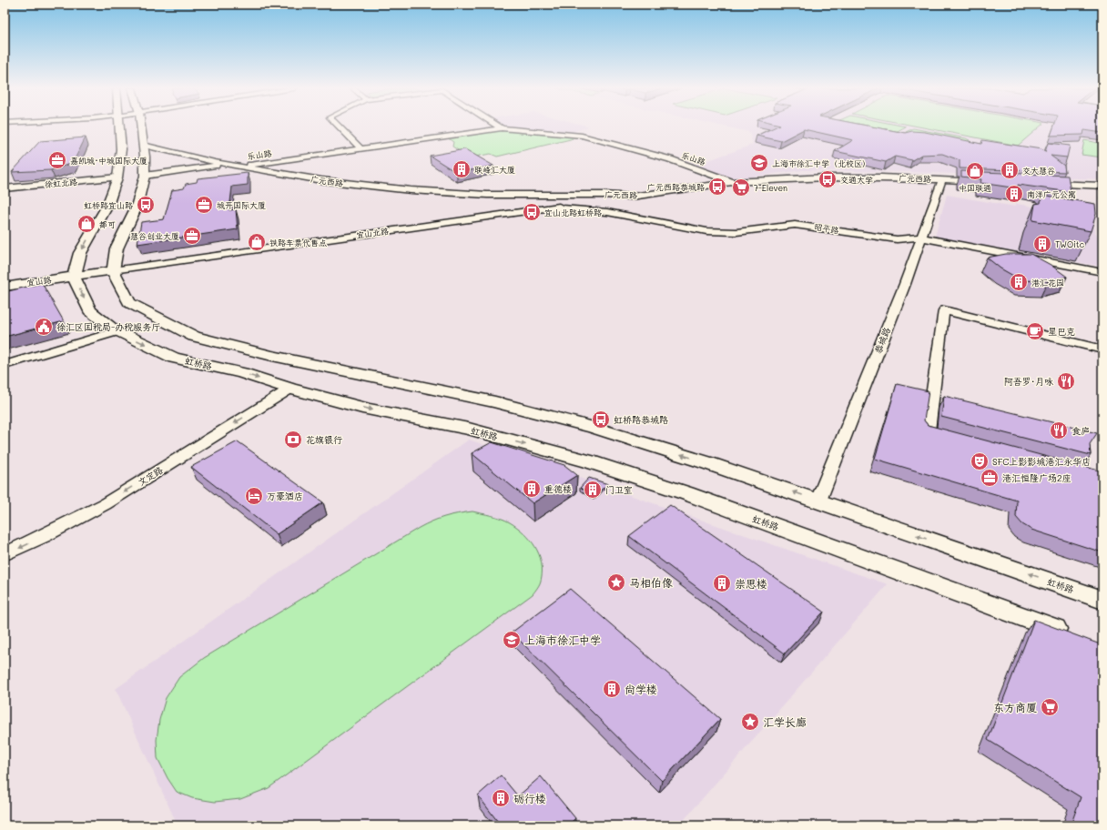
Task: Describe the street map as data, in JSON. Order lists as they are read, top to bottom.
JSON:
{
  "streets": {
    "main road": ["宜山路", "虹桥路"],
    "street": [
      "乐山路",
      "广元西路",
      "徐虹北路",
      "昭平路",
      "宜山北路",
      "恭城路",
      "文定路"
    ]
  },
  "crossings": [
    ["乐山路", "广元西路"],
    ["广元西路", "宜山北路"],
    ["广元西路", "恭城路"],
    ["昭平路", "宜山北路"],
    ["昭平路", "恭城路"],
    ["宜山北路", "宜山路"],
    ["宜山北路", "虹桥路"],
    ["宜山路", "虹桥路"],
    ["恭城路", "虹桥路"],
    ["虹桥路", "文定路"]
  ],
  "one_way": ["文定路"],
  "places": {
    "office": [
      "嘉凯城·中城国际大厦",
      "城开国际大厦",
      "慧谷创业大厦",
      "港汇恒隆广场2座"
    ],
    "school or university": ["上海市徐汇中学（北校区）", "上海市徐汇中学"],
    "building": [
      "联峰汇大厦",
      "交大慧谷",
      "南洋广元公寓",
      "TWOitc",
      "港汇花园",
      "重德楼",
      "门卫室",
      "崇思楼",
      "尚学楼",
      "砺行楼"
    ],
    "shop": ["中国联通", "都可", "铁路车票代售点"],
    "bus stop": [
      "交通大学",
      "广元西路恭城路",
      "虹桥路宜山路",
      "宜山北路虹桥路",
      "虹桥路恭城路"
    ],
    "supermarket": ["7-Eleven", "东方商厦"],
    "public building": ["徐汇区国税局-办税服务厅"],
    "cafe": ["星巴克"],
    "restaurant": ["阿吾罗·月咏", "食庐"],
    "bank": ["花旗银行"],
    "theatre": ["SFC上影影城港汇永华店"],
    "hotel": ["万豪酒店"],
    "place": ["马相伯像", "汇学长廊"]
  }
}
